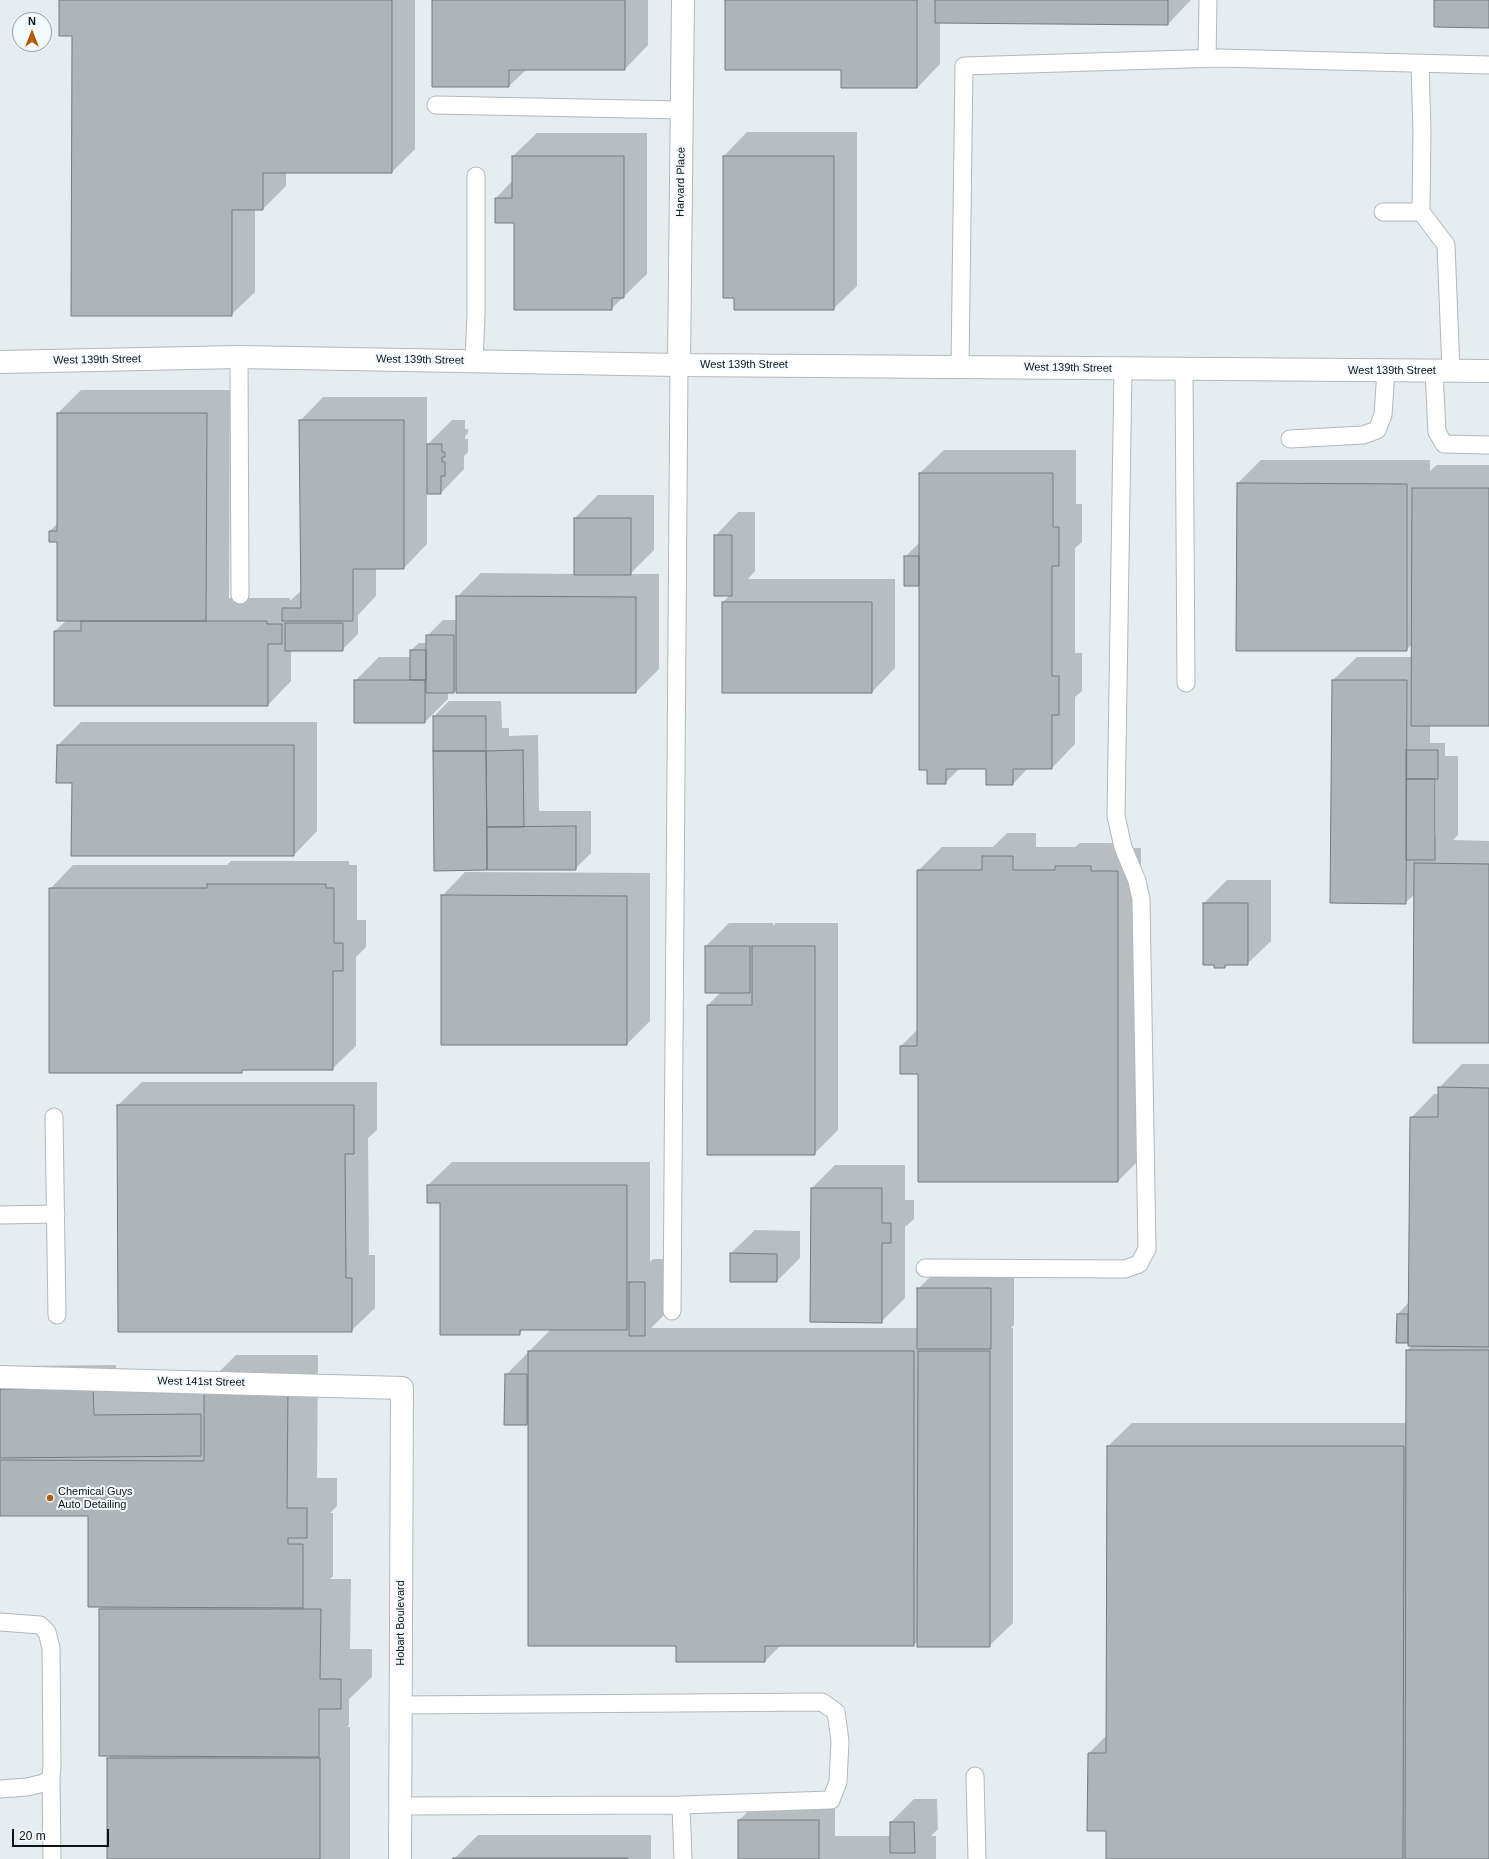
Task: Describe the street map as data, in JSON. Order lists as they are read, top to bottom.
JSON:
{
  "streets": {
    "street": [
      "Harvard Place",
      "West 139th Street",
      "West 141st Street",
      "Hobart Boulevard"
    ]
  },
  "crossings": [
    ["Harvard Place", "West 139th Street"],
    ["West 141st Street", "Hobart Boulevard"]
  ],
  "places": ["Chemical Guys Auto Detailing"],
  "scale_bar": "20 m",
  "north": "top"
}
